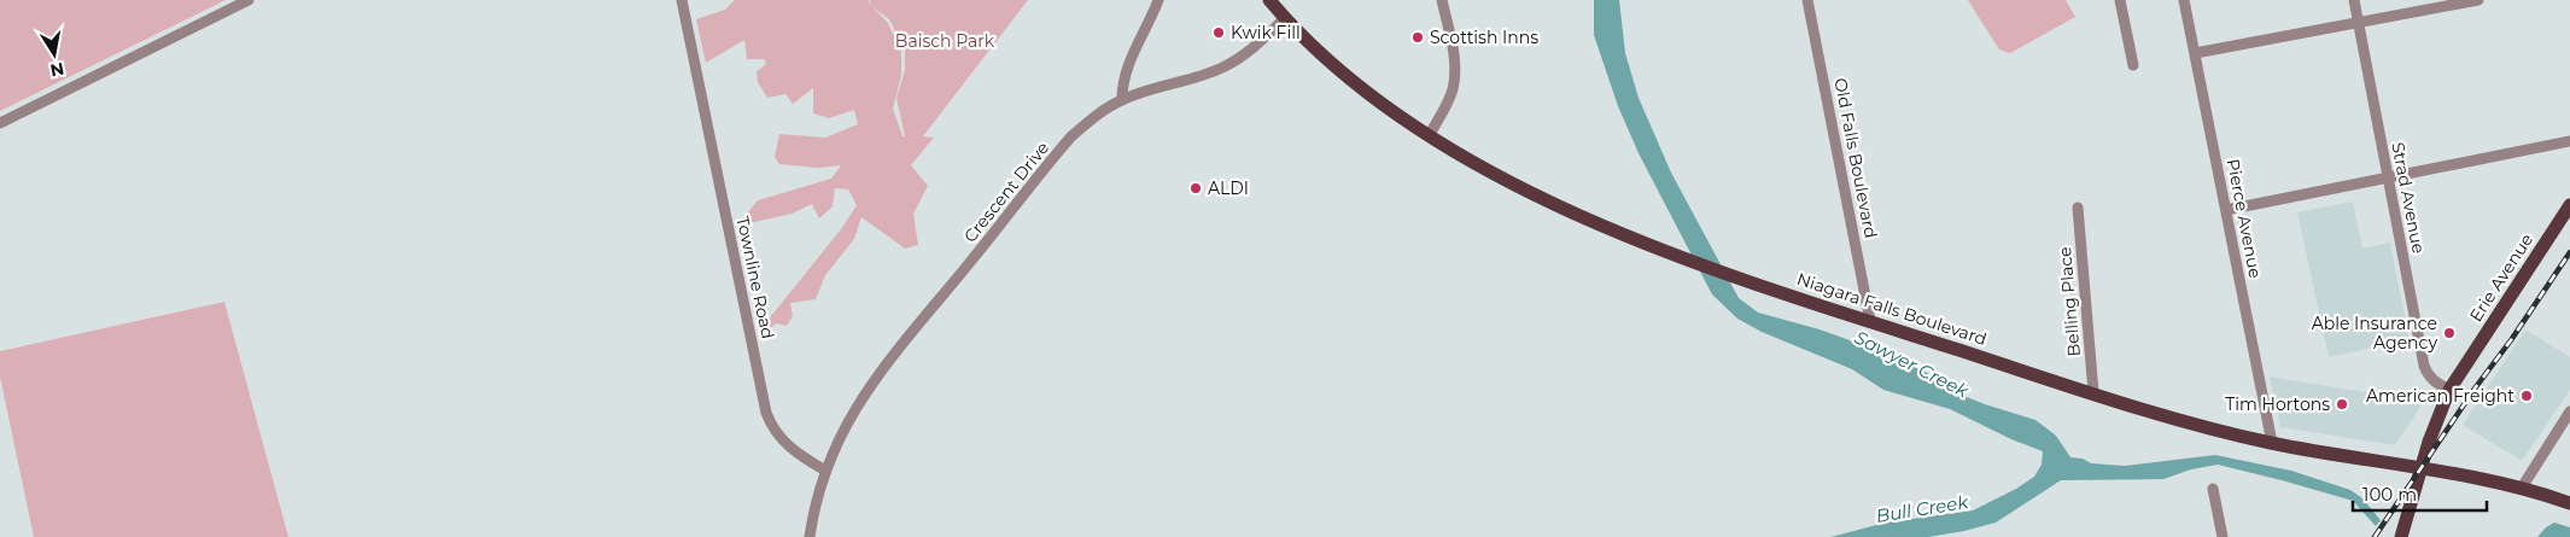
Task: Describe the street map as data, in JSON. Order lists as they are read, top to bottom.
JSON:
{
  "streets": {
    "main road": ["Erie Avenue", "Niagara Falls Boulevard"],
    "street": [
      "Old Falls Boulevard",
      "Crescent Drive",
      "Strad Avenue",
      "Pierce Avenue",
      "Townline Road",
      "Belling Place"
    ]
  },
  "crossings": [
    ["Old Falls Boulevard", "Niagara Falls Boulevard"],
    ["Crescent Drive", "Townline Road"],
    ["Crescent Drive", "Niagara Falls Boulevard"],
    ["Strad Avenue", "Erie Avenue"],
    ["Pierce Avenue", "Niagara Falls Boulevard"],
    ["Erie Avenue", "Niagara Falls Boulevard"],
    ["Belling Place", "Niagara Falls Boulevard"]
  ],
  "water": ["Sawyer Creek", "Bull Creek"],
  "parks": ["Baisch Park"],
  "places": [
    "Kwik Fill",
    "Scottish Inns",
    "ALDI",
    "Able Insurance Agency",
    "American Freight",
    "Tim Hortons"
  ],
  "scale_bar": "100 m",
  "north": "bottom"
}
